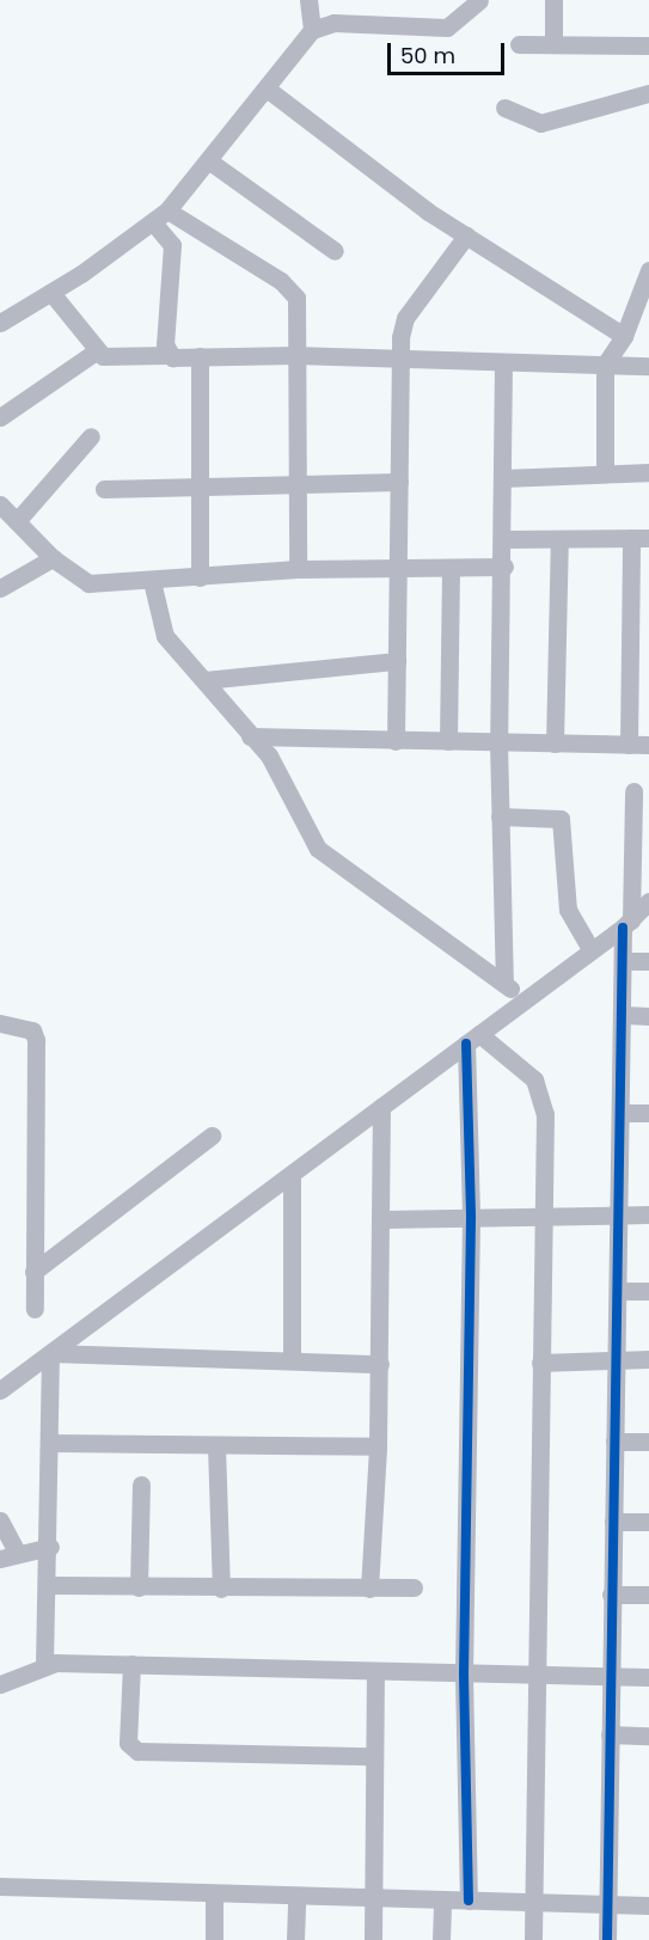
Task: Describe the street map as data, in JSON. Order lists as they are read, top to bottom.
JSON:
{
  "scale_bar": "50 m"
}
